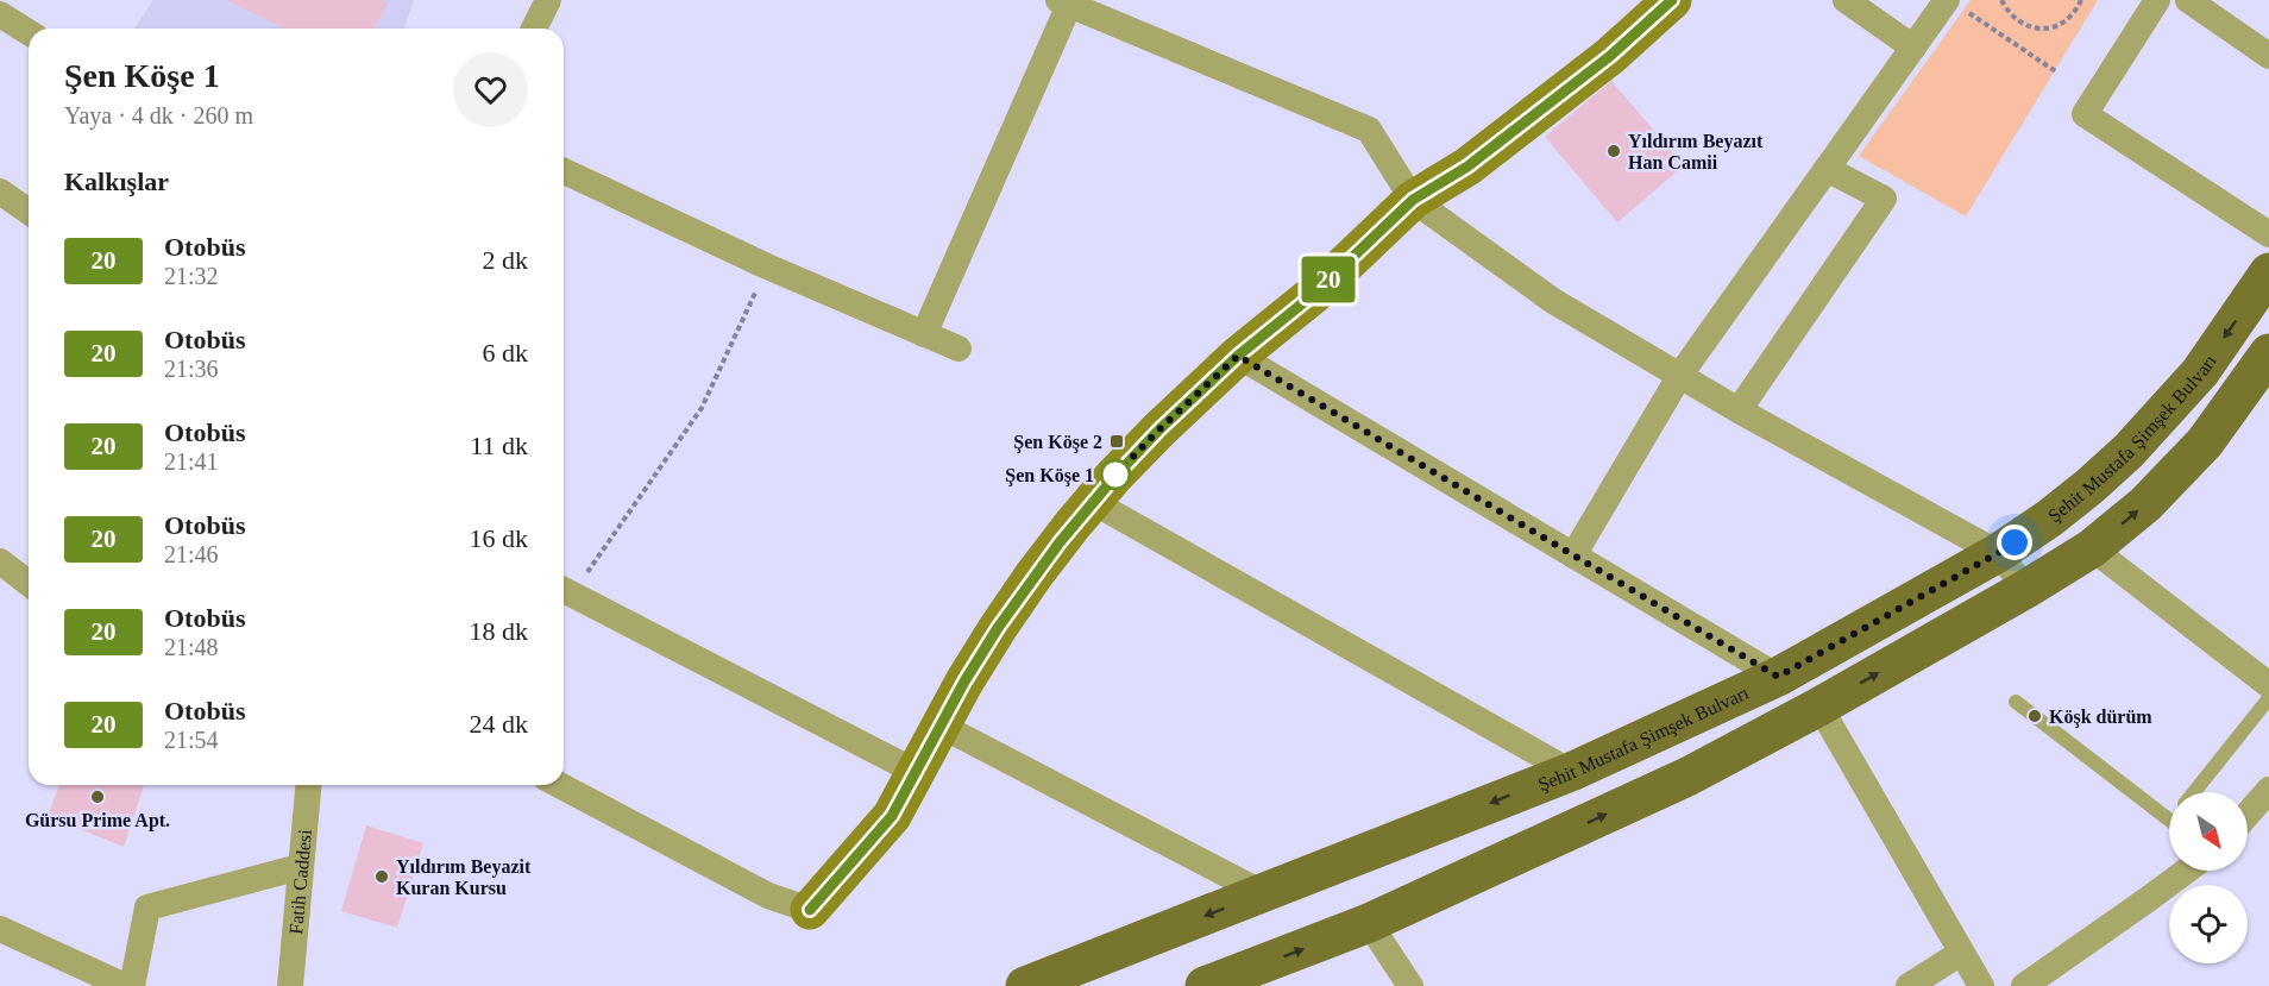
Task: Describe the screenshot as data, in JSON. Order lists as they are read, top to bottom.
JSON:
{
  "streets": {
    "main road": ["Şehit Mustafa Şimşek Bulvarı"],
    "street": ["Fatih Caddesi"]
  },
  "places": {
    "other": [
      "Yıldırım Beyazıt Han Camii",
      "Şen Köşe 1",
      "Köşk dürüm",
      "Gürsu Prime Apt.",
      "Yıldırım Beyazit Kuran Kursu"
    ],
    "transit": ["Şen Köşe 2"]
  },
  "lines": ["bus line 20"],
  "north": "bottom right",
  "page": {
    "on_map": "20",
    "heading": [
      ["Şen Köşe 1", "Yaya · 4 dk · 260 m"],
      "Kalkışlar"
    ],
    "list": [
      {
        "mark": "20",
        "name": "Otobüs",
        "note": "21:32",
        "value": "2 dk"
      },
      {
        "mark": "20",
        "name": "Otobüs",
        "note": "21:36",
        "value": "6 dk"
      },
      {
        "mark": "20",
        "name": "Otobüs",
        "note": "21:41",
        "value": "11 dk"
      },
      {
        "mark": "20",
        "name": "Otobüs",
        "note": "21:46",
        "value": "16 dk"
      },
      {
        "mark": "20",
        "name": "Otobüs",
        "note": "21:48",
        "value": "18 dk"
      },
      {
        "mark": "20",
        "name": "Otobüs",
        "note": "21:54",
        "value": "24 dk"
      }
    ]
  }
}
